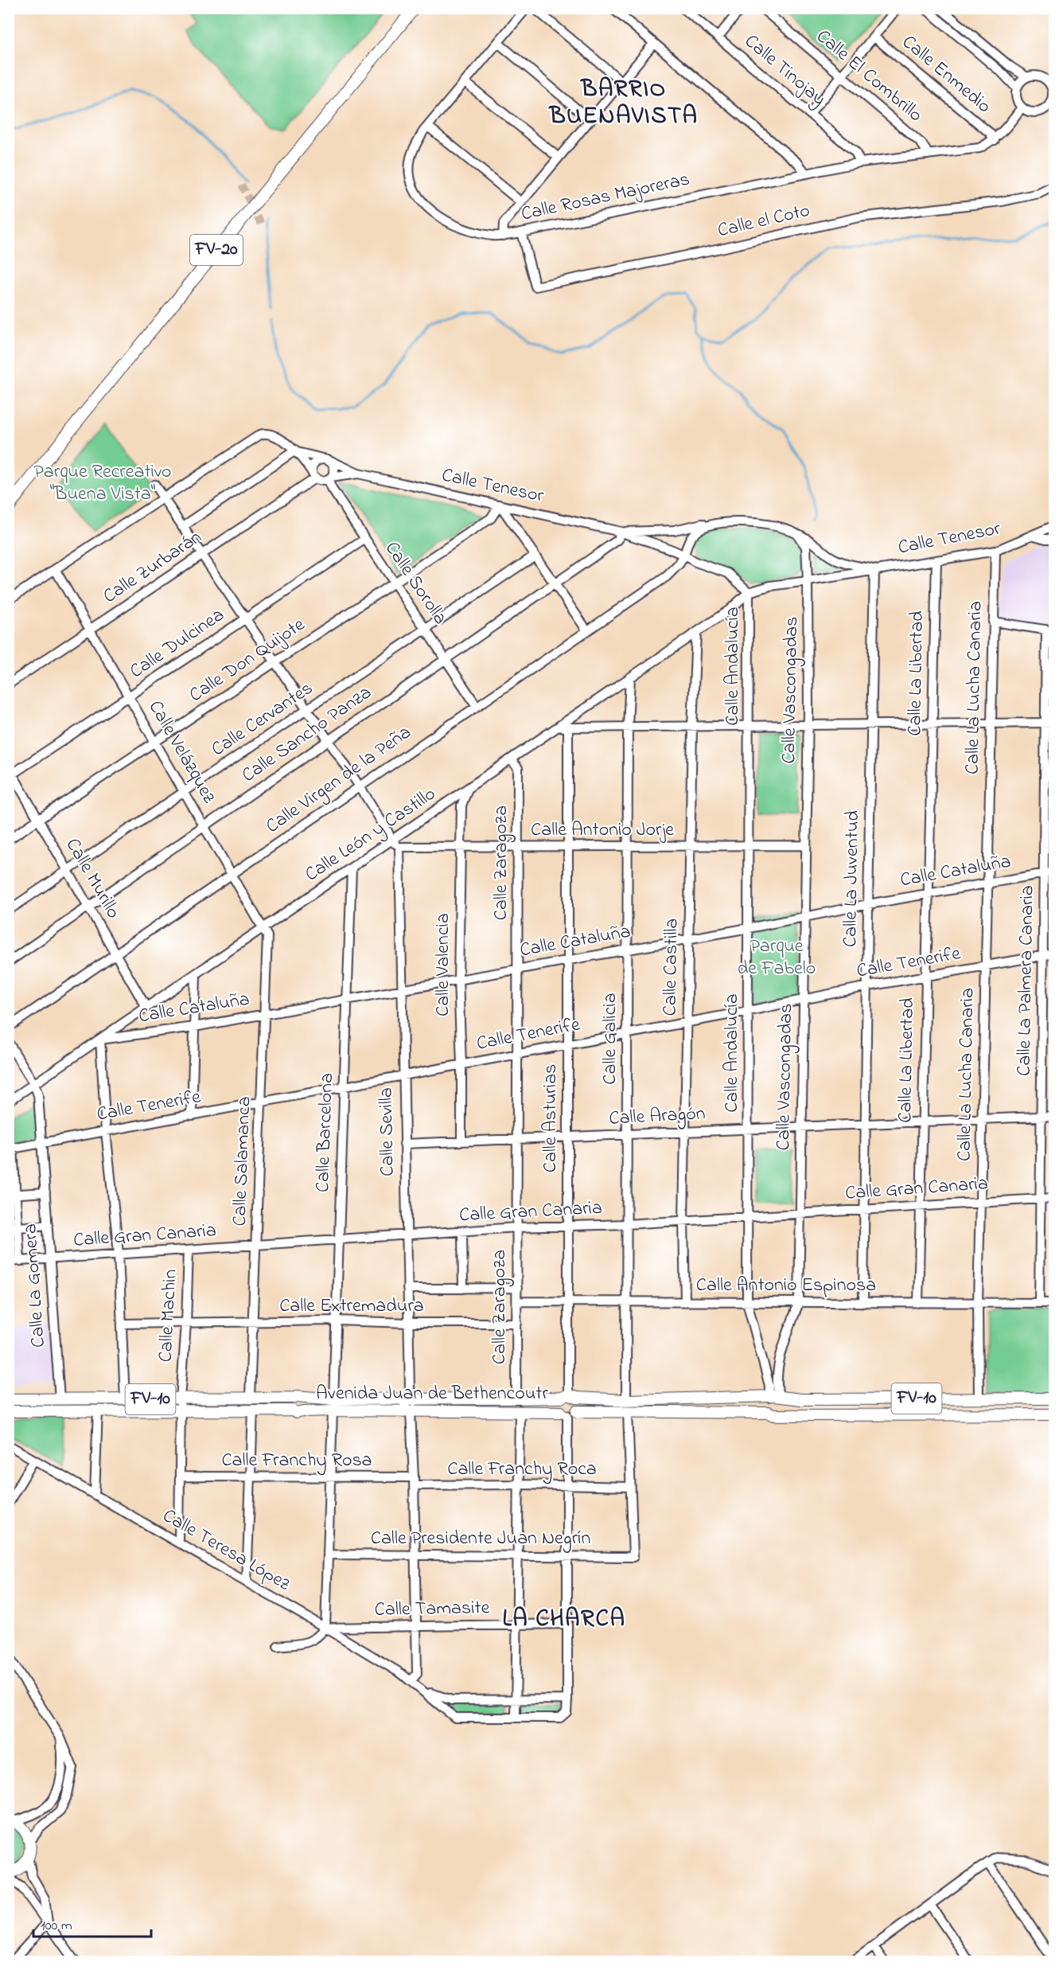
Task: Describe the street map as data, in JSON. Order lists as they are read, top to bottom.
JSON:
{
  "streets": {
    "main road": ["FV-20", "Avenida Juan de Bethencoutr", "FV-10"],
    "street": [
      "Calle Tinojay",
      "Calle Enmedio",
      "Calle El Combrillo",
      "Calle Rosas Majoreras",
      "Calle el Coto",
      "Calle Tenesor",
      "Calle Zurbarán",
      "Calle Sorolla",
      "Calle Dulcinea",
      "Calle Don Quijote",
      "Calle Andalucía",
      "Calle La Libertad",
      "Calle La Lucha Canaria",
      "Calle Vascongadas",
      "Calle Cervantes",
      "Calle Sancho Panza",
      "Calle Velázquez",
      "Calle Virgen de la Peña",
      "Calle Antonio Jorje",
      "Calle León y Castillo",
      "Calle Zaragoza",
      "Calle Cataluña",
      "Calle Murillo",
      "Calle La Juventud",
      "Calle Tenerife",
      "Calle Valencia",
      "Calle Castilla",
      "Calle La Palmera Canaria",
      "Calle Galicia",
      "Calle Aragón",
      "Calle Asturias",
      "Calle Sevilla",
      "Calle Barcelona",
      "Calle Salamanca",
      "Calle Gran Canaria",
      "Calle La Gomera",
      "Calle Antonio Espinosa",
      "Calle Extremadura",
      "Calle Machin",
      "Calle Franchy Rosa",
      "Calle Franchy Roca",
      "Calle Presidente Juan Negrín",
      "Calle Teresa López",
      "Calle Tamasite"
    ]
  },
  "crossings": [
    ["Calle Tinojay", "Calle Rosas Majoreras"],
    ["Calle Enmedio", "Calle Rosas Majoreras"],
    ["Calle El Combrillo", "Calle Rosas Majoreras"],
    ["Calle Rosas Majoreras", "Calle el Coto"],
    ["Calle Tenesor", "Calle Zurbarán"],
    ["Calle Tenesor", "Calle Sorolla"],
    ["Calle Tenesor", "Calle Don Quijote"],
    ["Calle Tenesor", "Calle Andalucía"],
    ["Calle Tenesor", "Calle La Libertad"],
    ["Calle Tenesor", "Calle La Lucha Canaria"],
    ["Calle Tenesor", "Calle Vascongadas"],
    ["Calle Tenesor", "Calle Sancho Panza"],
    ["Calle Tenesor", "Calle Virgen de la Peña"],
    ["Calle Tenesor", "Calle León y Castillo"],
    ["Calle Tenesor", "Calle La Juventud"],
    ["Calle Zurbarán", "Calle Sorolla"],
    ["Calle Zurbarán", "Calle Velázquez"],
    ["Calle Sorolla", "Calle Dulcinea"],
    ["Calle Sorolla", "Calle Don Quijote"],
    ["Calle Sorolla", "Calle Cervantes"],
    ["Calle Sorolla", "Calle Sancho Panza"],
    ["Calle Sorolla", "Calle Virgen de la Peña"],
    ["Calle Dulcinea", "Calle Velázquez"],
    ["Calle Dulcinea", "Calle Murillo"],
    ["Calle Don Quijote", "Calle Velázquez"],
    ["Calle Don Quijote", "Calle Murillo"],
    ["Calle Andalucía", "Calle Vascongadas"],
    ["Calle Andalucía", "Calle Antonio Jorje"],
    ["Calle Andalucía", "Calle León y Castillo"],
    ["Calle Andalucía", "Calle Cataluña"],
    ["Calle Andalucía", "Calle Tenerife"],
    ["Calle Andalucía", "Calle Aragón"],
    ["Calle Andalucía", "Calle Gran Canaria"],
    ["Calle Andalucía", "Calle Antonio Espinosa"],
    ["Calle Andalucía", "FV-10"],
    ["Calle La Libertad", "Calle Cataluña"],
    ["Calle La Libertad", "Calle Tenerife"],
    ["Calle La Libertad", "Calle Aragón"],
    ["Calle La Libertad", "Calle Gran Canaria"],
    ["Calle La Libertad", "Calle Antonio Espinosa"],
    ["Calle La Lucha Canaria", "Calle Cataluña"],
    ["Calle La Lucha Canaria", "Calle Tenerife"],
    ["Calle La Lucha Canaria", "Calle Aragón"],
    ["Calle La Lucha Canaria", "Calle Gran Canaria"],
    ["Calle La Lucha Canaria", "Calle Antonio Espinosa"],
    ["Calle La Lucha Canaria", "FV-10"],
    ["Calle Vascongadas", "Calle Antonio Jorje"],
    ["Calle Vascongadas", "Calle Cataluña"],
    ["Calle Vascongadas", "Calle Tenerife"],
    ["Calle Vascongadas", "Calle Aragón"],
    ["Calle Vascongadas", "Calle Gran Canaria"],
    ["Calle Vascongadas", "Calle Antonio Espinosa"],
    ["Calle Vascongadas", "FV-10"],
    ["Calle Cervantes", "Calle Velázquez"],
    ["Calle Cervantes", "Calle Murillo"],
    ["Calle Sancho Panza", "Calle Velázquez"],
    ["Calle Sancho Panza", "Calle Murillo"],
    ["Calle Velázquez", "Calle Virgen de la Peña"],
    ["Calle Velázquez", "Calle León y Castillo"],
    ["Calle Velázquez", "Calle Salamanca"],
    ["Calle Virgen de la Peña", "Calle Murillo"],
    ["Calle Antonio Jorje", "Calle Zaragoza"],
    ["Calle Antonio Jorje", "Calle Valencia"],
    ["Calle Antonio Jorje", "Calle Castilla"],
    ["Calle Antonio Jorje", "Calle Galicia"],
    ["Calle Antonio Jorje", "Calle Asturias"],
    ["Calle Antonio Jorje", "Calle Sevilla"],
    ["Calle León y Castillo", "Calle Zaragoza"],
    ["Calle León y Castillo", "Calle Cataluña"],
    ["Calle León y Castillo", "Calle Murillo"],
    ["Calle León y Castillo", "Calle Valencia"],
    ["Calle León y Castillo", "Calle Castilla"],
    ["Calle León y Castillo", "Calle Galicia"],
    ["Calle León y Castillo", "Calle Barcelona"],
    ["Calle León y Castillo", "Calle Salamanca"],
    ["Calle León y Castillo", "Calle La Gomera"],
    ["Calle Zaragoza", "Calle Cataluña"],
    ["Calle Zaragoza", "Calle Tenerife"],
    ["Calle Zaragoza", "Calle Aragón"],
    ["Calle Zaragoza", "Calle Gran Canaria"],
    ["Calle Zaragoza", "Calle Antonio Espinosa"],
    ["Calle Zaragoza", "Calle Extremadura"],
    ["Calle Zaragoza", "Avenida Juan de Bethencoutr"],
    ["Calle Cataluña", "Calle La Juventud"],
    ["Calle Cataluña", "Calle Valencia"],
    ["Calle Cataluña", "Calle Castilla"],
    ["Calle Cataluña", "Calle La Palmera Canaria"],
    ["Calle Cataluña", "Calle Galicia"],
    ["Calle Cataluña", "Calle Asturias"],
    ["Calle Cataluña", "Calle Sevilla"],
    ["Calle Cataluña", "Calle Barcelona"],
    ["Calle Cataluña", "Calle Salamanca"],
    ["Calle La Juventud", "Calle Tenerife"],
    ["Calle La Juventud", "Calle Aragón"],
    ["Calle La Juventud", "Calle Gran Canaria"],
    ["Calle La Juventud", "Calle Antonio Espinosa"],
    ["Calle Tenerife", "Calle Valencia"],
    ["Calle Tenerife", "Calle Castilla"],
    ["Calle Tenerife", "Calle La Palmera Canaria"],
    ["Calle Tenerife", "Calle Galicia"],
    ["Calle Tenerife", "Calle Asturias"],
    ["Calle Tenerife", "Calle Sevilla"],
    ["Calle Tenerife", "Calle Barcelona"],
    ["Calle Tenerife", "Calle Salamanca"],
    ["Calle Tenerife", "Calle La Gomera"],
    ["Calle Valencia", "Calle Aragón"],
    ["Calle Castilla", "Calle Aragón"],
    ["Calle Castilla", "Calle Gran Canaria"],
    ["Calle Castilla", "Calle Antonio Espinosa"],
    ["Calle La Palmera Canaria", "Calle Aragón"],
    ["Calle La Palmera Canaria", "Calle Gran Canaria"],
    ["Calle La Palmera Canaria", "Calle Antonio Espinosa"],
    ["Calle Galicia", "Calle Aragón"],
    ["Calle Galicia", "Calle Gran Canaria"],
    ["Calle Galicia", "Calle Antonio Espinosa"],
    ["Calle Galicia", "FV-10"],
    ["Calle Aragón", "Calle Asturias"],
    ["Calle Aragón", "Calle Sevilla"],
    ["Calle Asturias", "Calle Gran Canaria"],
    ["Calle Asturias", "Calle Antonio Espinosa"],
    ["Calle Asturias", "Avenida Juan de Bethencoutr"],
    ["Calle Asturias", "FV-10"],
    ["Calle Sevilla", "Calle Gran Canaria"],
    ["Calle Sevilla", "Calle Extremadura"],
    ["Calle Sevilla", "Avenida Juan de Bethencoutr"],
    ["Calle Barcelona", "Calle Gran Canaria"],
    ["Calle Barcelona", "Calle Extremadura"],
    ["Calle Barcelona", "Avenida Juan de Bethencoutr"],
    ["Calle Barcelona", "Calle Franchy Rosa"],
    ["Calle Barcelona", "Calle Presidente Juan Negrín"],
    ["Calle Barcelona", "Calle Teresa López"],
    ["Calle Barcelona", "Calle Tamasite"],
    ["Calle Salamanca", "Calle Gran Canaria"],
    ["Calle Salamanca", "Calle Extremadura"],
    ["Calle Salamanca", "FV-10"],
    ["Calle Gran Canaria", "Calle La Gomera"],
    ["Calle Gran Canaria", "Calle Machin"],
    ["Calle La Gomera", "FV-10"],
    ["Calle Extremadura", "Calle Machin"],
    ["Calle Machin", "FV-10"],
    ["Calle Machin", "Calle Franchy Rosa"],
    ["Calle Machin", "Calle Teresa López"],
    ["Avenida Juan de Bethencoutr", "FV-10"],
    ["Calle Franchy Rosa", "Calle Franchy Roca"],
    ["Calle Franchy Roca", "Calle Presidente Juan Negrín"],
    ["Calle Teresa López", "Calle Tamasite"]
  ],
  "districts": ["BARRIO BUENAVISTA", "LA CHARCA"],
  "parks": ["Parque Recreativo \"Buena Vista\"", "Parque de Fabelo"],
  "scale_bar": "100 m"
}
